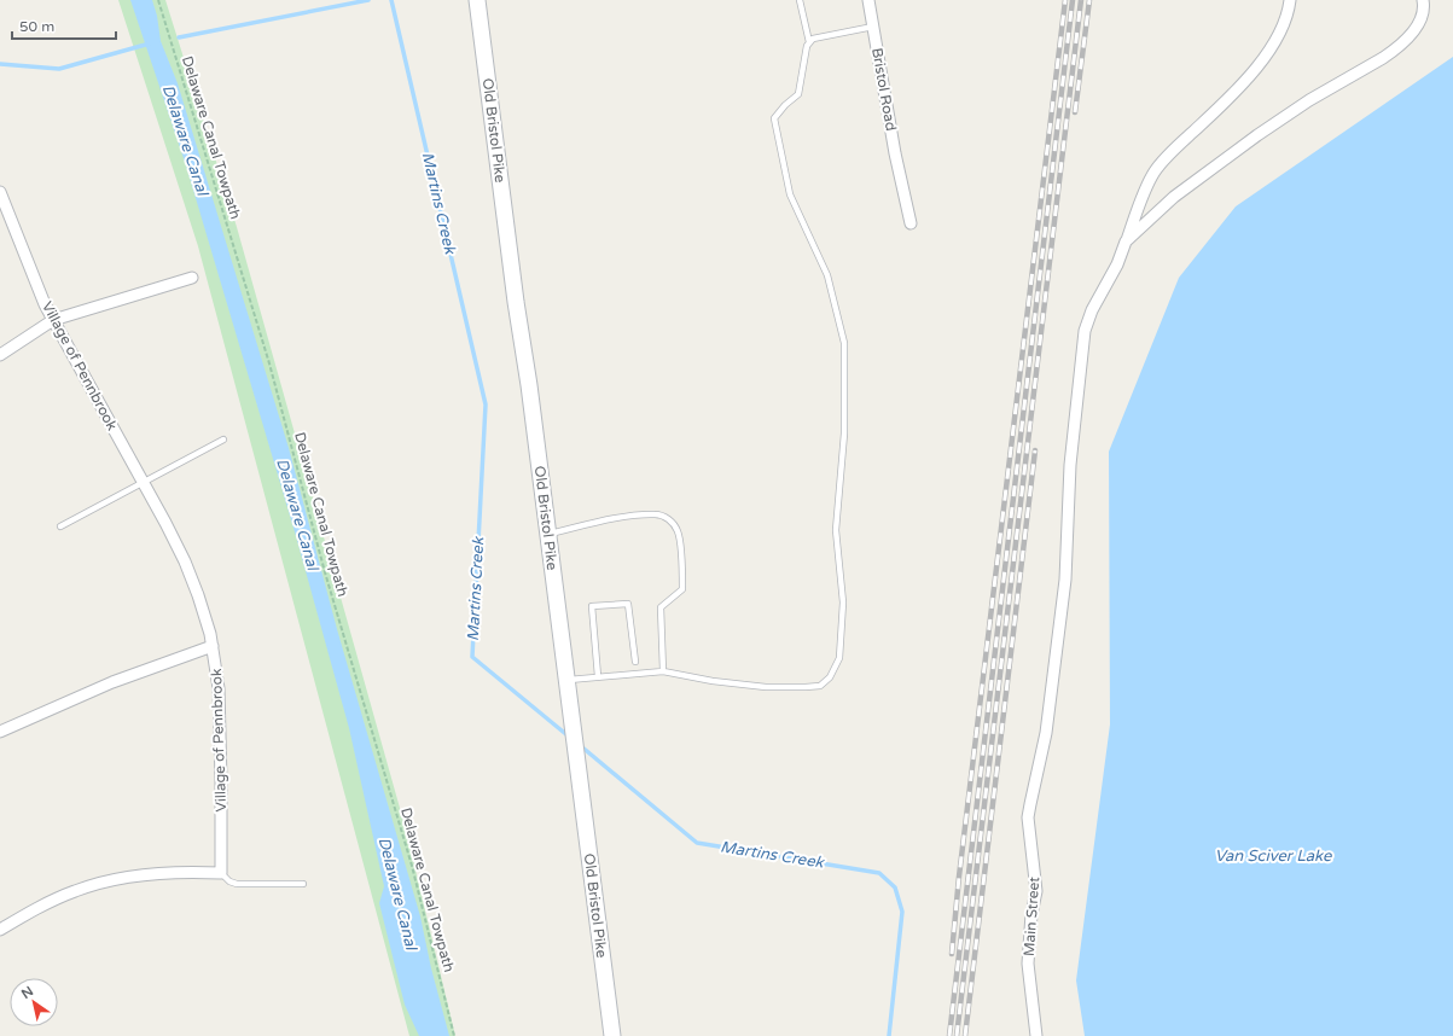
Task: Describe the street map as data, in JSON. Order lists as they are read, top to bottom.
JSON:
{
  "streets": {
    "main road": ["Old Bristol Pike"],
    "street": ["Bristol Road", "Village of Pennbrook", "Main Street"],
    "path": ["Delaware Canal Towpath"]
  },
  "water": ["Delaware Canal", "Martins Creek", "Van Sciver Lake"],
  "scale_bar": "50 m",
  "north": "top left"
}
